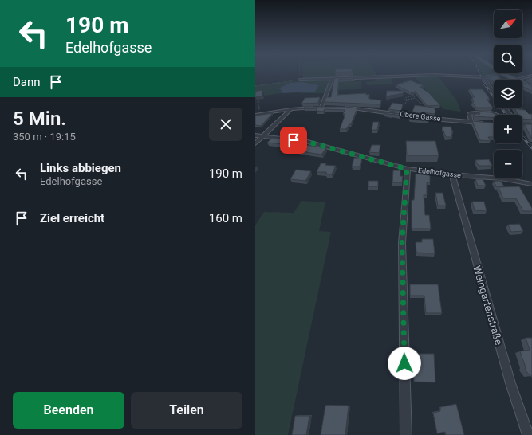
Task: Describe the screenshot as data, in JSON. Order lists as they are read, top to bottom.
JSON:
{
  "streets": {
    "street": ["Obere Gasse", "Edelhofgasse", "Weingartenstraße"]
  },
  "crossings": [
    ["Edelhofgasse", "Weingartenstraße"]
  ],
  "north": "top right",
  "page": {
    "turn": ["190 m", "Edelhofgasse"],
    "map_buttons": ["+", "−"],
    "then": "Dann",
    "heading": ["5 Min.", "350 m · 19:15"],
    "list": [
      {
        "name": "Links abbiegen",
        "note": "Edelhofgasse",
        "value": "190 m"
      },
      {
        "name": "Ziel erreicht",
        "value": "160 m"
      }
    ],
    "buttons": ["Beenden", "Teilen"]
  }
}
